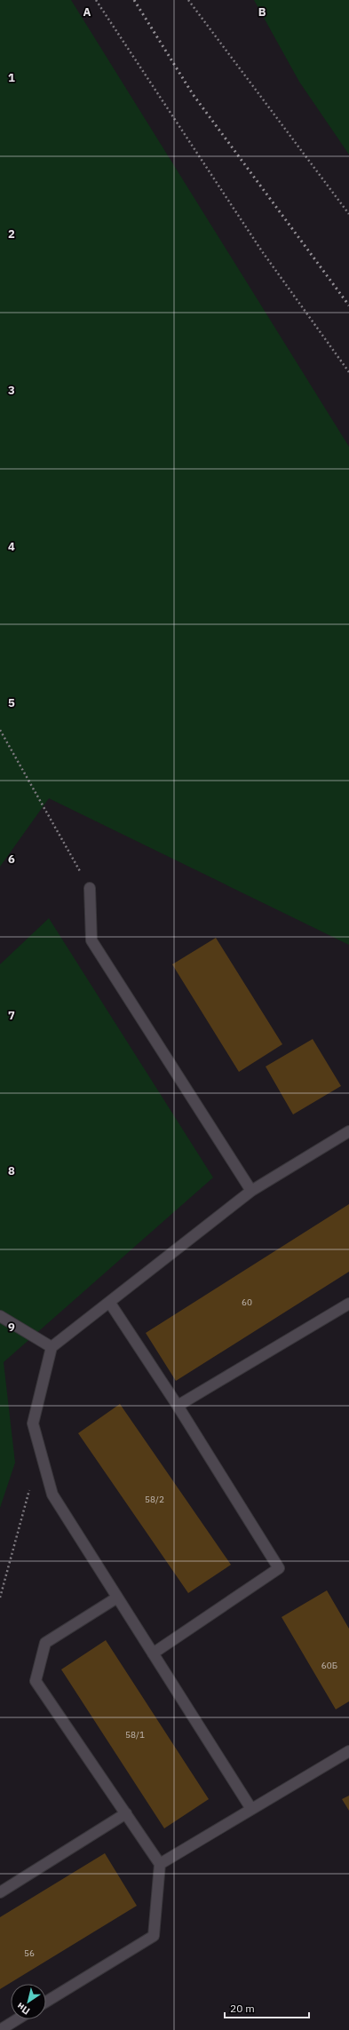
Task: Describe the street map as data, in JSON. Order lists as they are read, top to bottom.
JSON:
{
  "house_numbers": [
    "60",
    "58/2",
    "60Б",
    "58/1",
    "56"
  ],
  "scale_bar": "20 m",
  "north": "bottom left",
  "grid": {
    "columns": ["A", "B"],
    "rows": [
      "1",
      "2",
      "3",
      "4",
      "5",
      "6",
      "7",
      "8",
      "9"
    ]
  }
}
